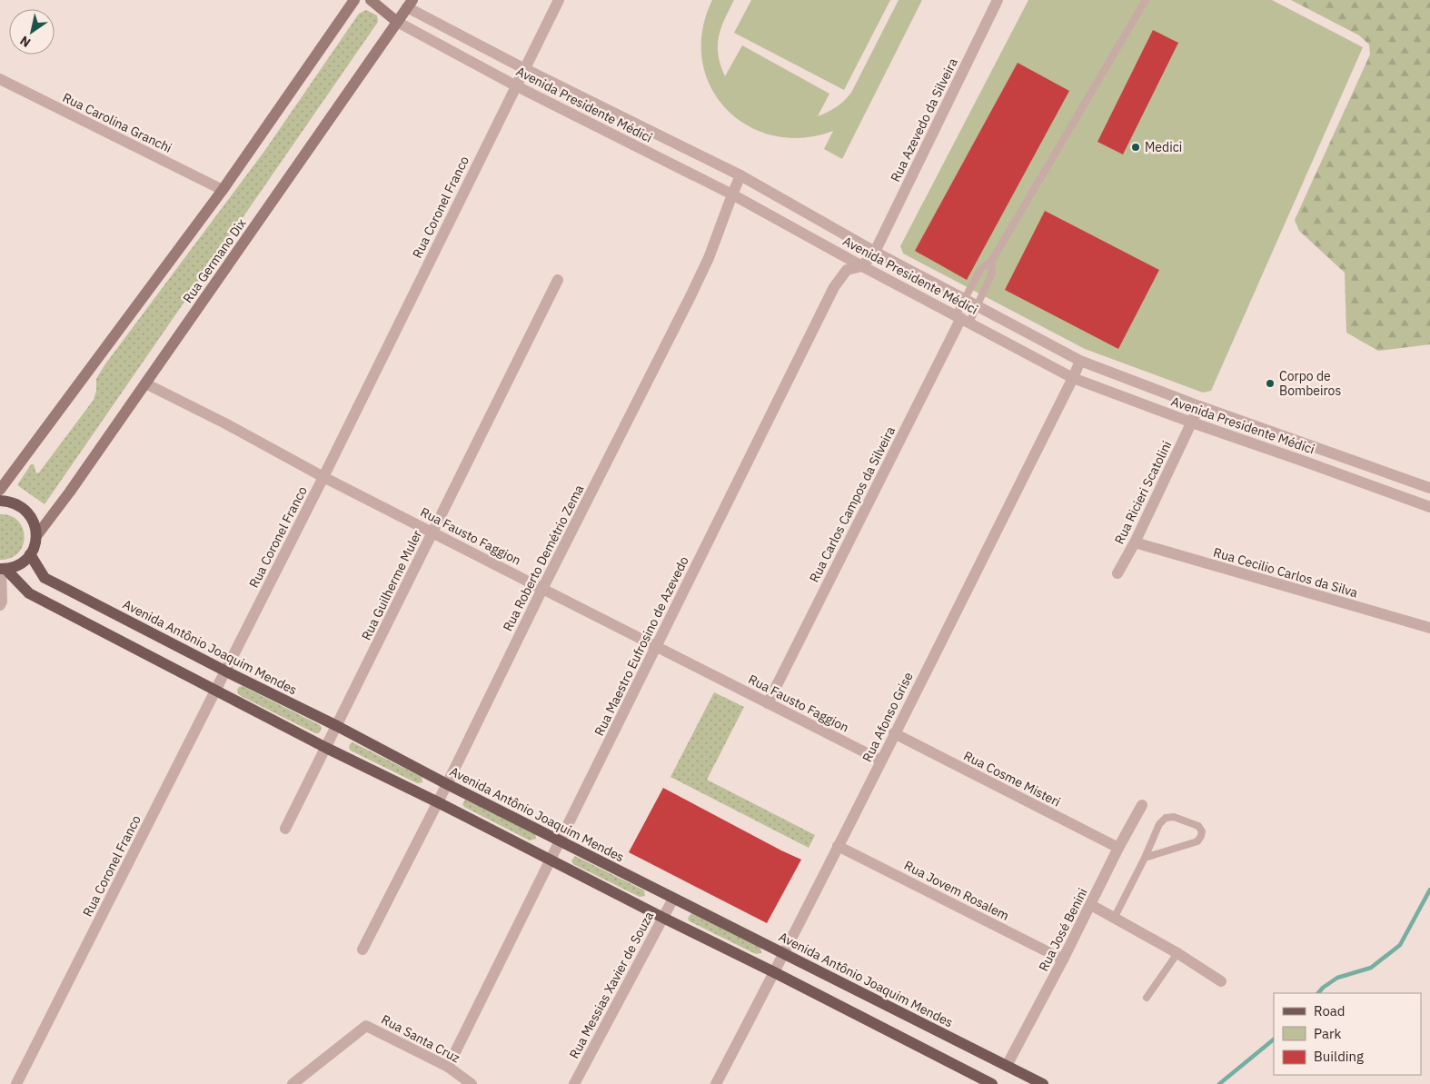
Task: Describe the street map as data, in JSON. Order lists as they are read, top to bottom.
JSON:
{
  "streets": {
    "main road": ["Rua Germano Dix", "Avenida Antônio Joaquim Mendes"],
    "street": [
      "Avenida Presidente Médici",
      "Rua Azevedo da Silveira",
      "Rua Carolina Granchi",
      "Rua Coronel Franco",
      "Rua Ricieri Scatolini",
      "Rua Carlos Campos da Silveira",
      "Rua Fausto Faggion",
      "Rua Roberto Demétrio Zema",
      "Rua Cecilio Carlos da Silva",
      "Rua Guilherme Muler",
      "Rua Maestro Eufrosino de Azevedo",
      "Rua Afonso Grise",
      "Rua Cosme Misteri",
      "Rua Jovem Rosalem",
      "Rua José Benini",
      "Rua Messias Xavier de Souza",
      "Rua Santa Cruz"
    ]
  },
  "crossings": [
    ["Avenida Presidente Médici", "Rua Azevedo da Silveira"],
    ["Avenida Presidente Médici", "Rua Coronel Franco"],
    ["Avenida Presidente Médici", "Rua Germano Dix"],
    ["Avenida Presidente Médici", "Rua Ricieri Scatolini"],
    ["Avenida Presidente Médici", "Rua Carlos Campos da Silveira"],
    ["Avenida Presidente Médici", "Rua Roberto Demétrio Zema"],
    ["Avenida Presidente Médici", "Rua Maestro Eufrosino de Azevedo"],
    ["Avenida Presidente Médici", "Rua Afonso Grise"],
    ["Rua Azevedo da Silveira", "Rua Maestro Eufrosino de Azevedo"],
    ["Rua Coronel Franco", "Rua Fausto Faggion"],
    ["Rua Coronel Franco", "Avenida Antônio Joaquim Mendes"],
    ["Rua Germano Dix", "Rua Fausto Faggion"],
    ["Rua Ricieri Scatolini", "Rua Cecilio Carlos da Silva"],
    ["Rua Carlos Campos da Silveira", "Rua Fausto Faggion"],
    ["Rua Fausto Faggion", "Rua Roberto Demétrio Zema"],
    ["Rua Fausto Faggion", "Rua Guilherme Muler"],
    ["Rua Fausto Faggion", "Rua Maestro Eufrosino de Azevedo"],
    ["Rua Fausto Faggion", "Rua Afonso Grise"],
    ["Rua Roberto Demétrio Zema", "Avenida Antônio Joaquim Mendes"],
    ["Rua Guilherme Muler", "Avenida Antônio Joaquim Mendes"],
    ["Rua Maestro Eufrosino de Azevedo", "Avenida Antônio Joaquim Mendes"],
    ["Rua Maestro Eufrosino de Azevedo", "Rua Santa Cruz"],
    ["Avenida Antônio Joaquim Mendes", "Rua Afonso Grise"],
    ["Avenida Antônio Joaquim Mendes", "Rua José Benini"],
    ["Avenida Antônio Joaquim Mendes", "Rua Messias Xavier de Souza"],
    ["Rua Afonso Grise", "Rua Cosme Misteri"],
    ["Rua Afonso Grise", "Rua Jovem Rosalem"],
    ["Rua Cosme Misteri", "Rua José Benini"],
    ["Rua Jovem Rosalem", "Rua José Benini"]
  ],
  "places": ["Medici", "Corpo de Bombeiros"],
  "legend": ["Road", "Park", "Building"],
  "north": "bottom left"
}
